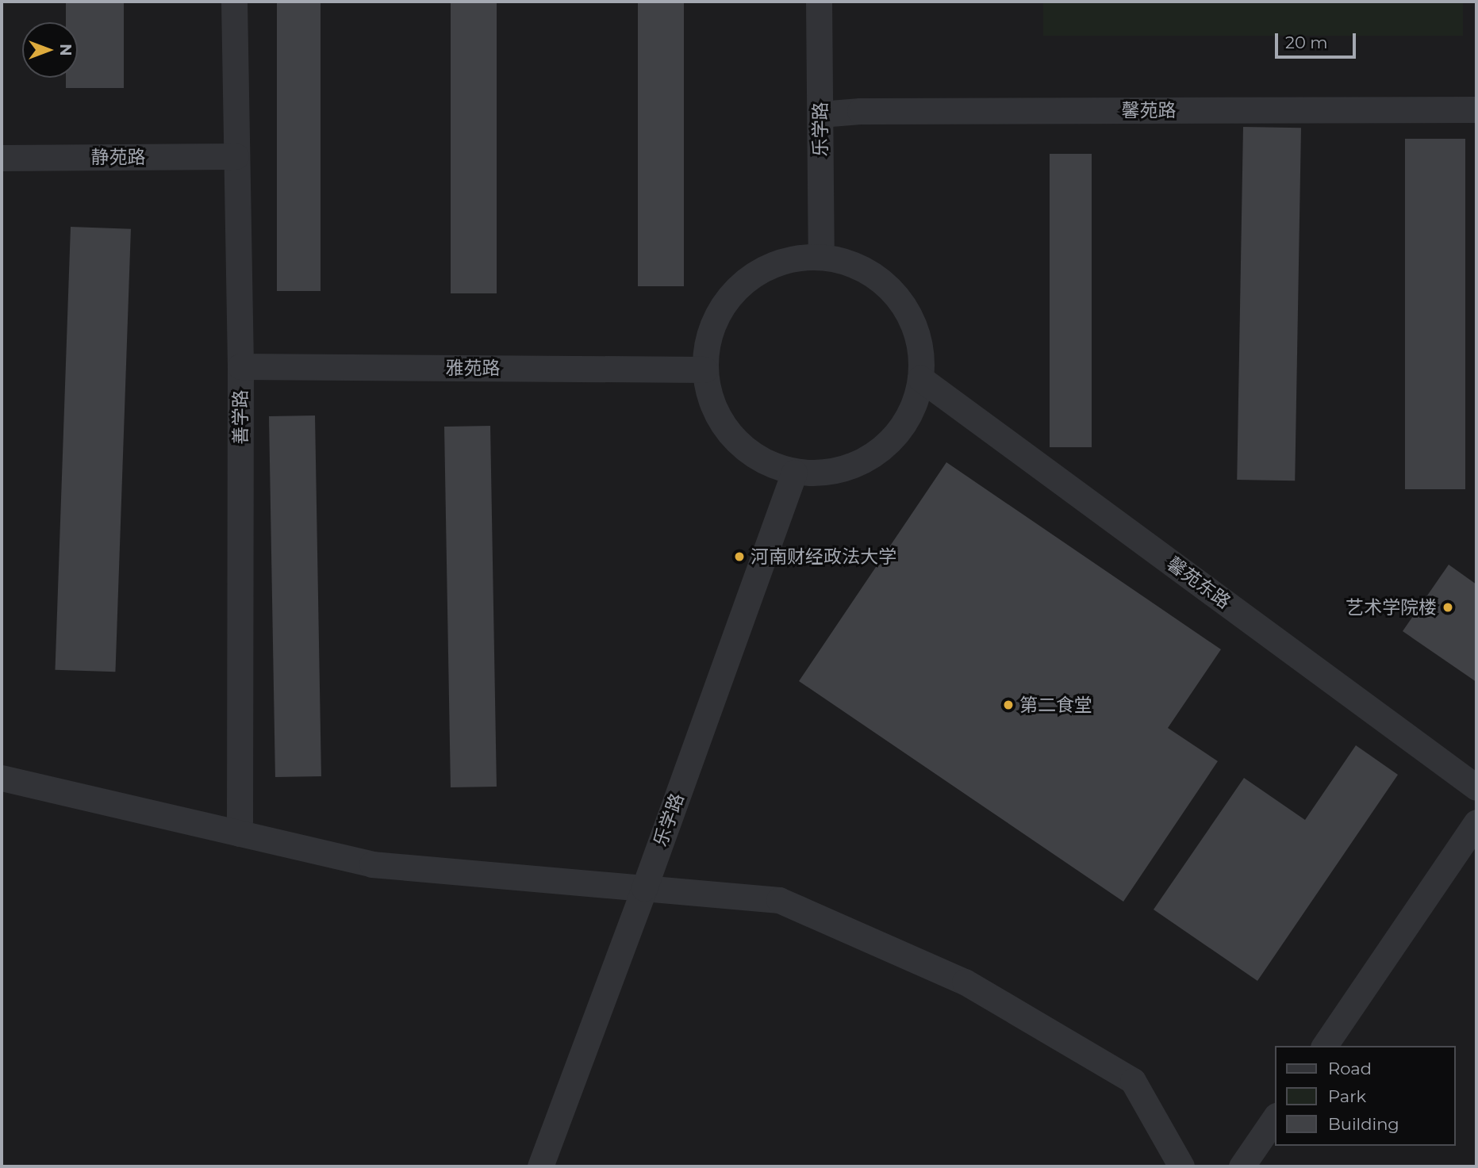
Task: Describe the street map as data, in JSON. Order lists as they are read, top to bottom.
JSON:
{
  "streets": {
    "street": [
      "馨苑路",
      "乐学路",
      "静苑路",
      "雅苑路",
      "善学路",
      "馨苑东路"
    ]
  },
  "crossings": [
    ["馨苑路", "乐学路"],
    ["静苑路", "善学路"],
    ["雅苑路", "善学路"]
  ],
  "places": ["河南财经政法大学", "艺术学院楼", "第二食堂"],
  "legend": ["Road", "Park", "Building"],
  "scale_bar": "20 m",
  "north": "right"
}
